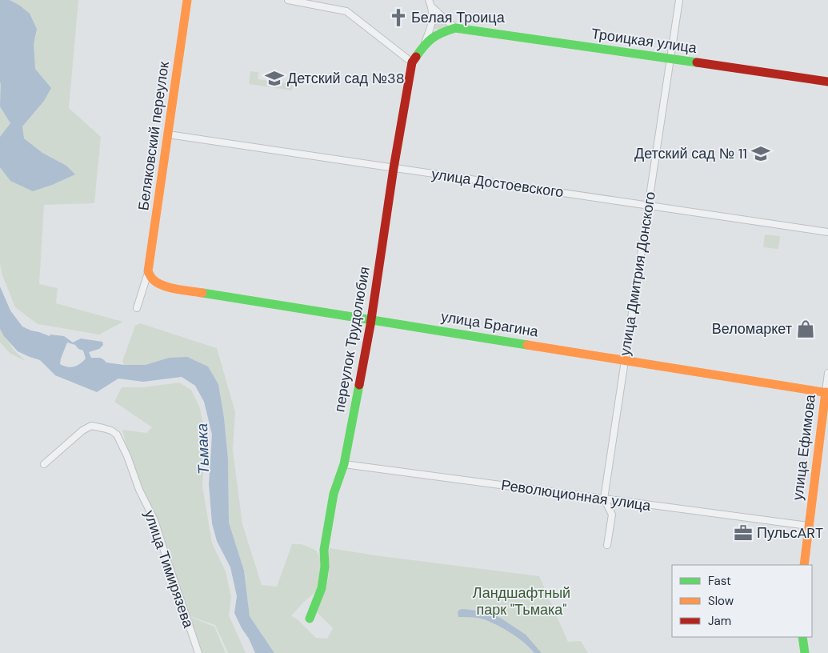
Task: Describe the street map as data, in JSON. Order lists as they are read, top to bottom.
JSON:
{
  "streets": {
    "street": [
      "Троицкая улица",
      "Беляковский переулок",
      "улица Достоевского",
      "улица Дмитрия Донского",
      "улица Брагина",
      "переулок Трудолюбия",
      "улица Ефимова",
      "Революционная улица",
      "улица Тимирязева"
    ]
  },
  "crossings": [
    ["Троицкая улица", "улица Дмитрия Донского"],
    ["Троицкая улица", "переулок Трудолюбия"],
    ["Беляковский переулок", "улица Достоевского"],
    ["Беляковский переулок", "улица Брагина"],
    ["улица Достоевского", "улица Дмитрия Донского"],
    ["улица Достоевского", "переулок Трудолюбия"],
    ["улица Дмитрия Донского", "улица Брагина"],
    ["улица Дмитрия Донского", "Революционная улица"],
    ["улица Брагина", "переулок Трудолюбия"],
    ["улица Брагина", "улица Ефимова"],
    ["переулок Трудолюбия", "Революционная улица"],
    ["улица Ефимова", "Революционная улица"]
  ],
  "water": ["Тьмака"],
  "parks": ["Ландшафтный парк \"Тьмака\""],
  "places": {
    "church": ["Белая Троица"],
    "school or university": ["Детский сад №38", "Детский сад № 11"],
    "shop": ["Веломаркет"],
    "office": ["ПульсART"]
  },
  "legend": ["Fast", "Slow", "Jam"]
}
